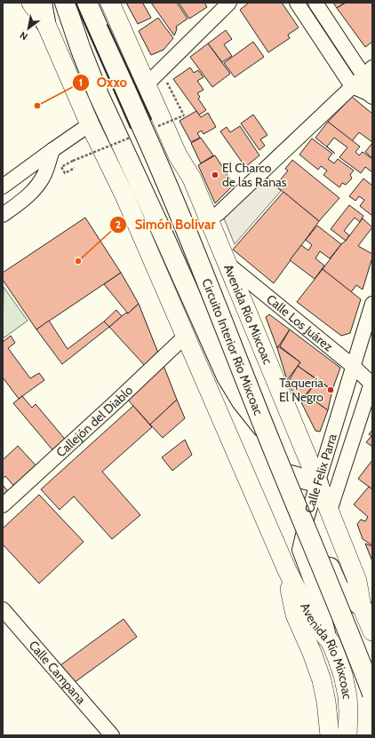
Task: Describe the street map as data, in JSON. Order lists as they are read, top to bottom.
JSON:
{
  "streets": {
    "highway": ["Circuito Interior Río Mixcoac"],
    "main road": ["Avenida Río Mixcoac"],
    "street": [
      "Calle Los Juárez",
      "Callejón del Diablo",
      "Calle Felix Parra",
      "Calle Campana"
    ]
  },
  "crossings": [
    ["Avenida Río Mixcoac", "Calle Los Juárez"],
    ["Avenida Río Mixcoac", "Callejón del Diablo"],
    ["Avenida Río Mixcoac", "Calle Felix Parra"],
    ["Calle Los Juárez", "Calle Felix Parra"]
  ],
  "places": [
    "Oxxo",
    "El Charco de las Ranas",
    "Simón Bolivar",
    "Taquería El Negro"
  ],
  "north": "bottom left"
}
